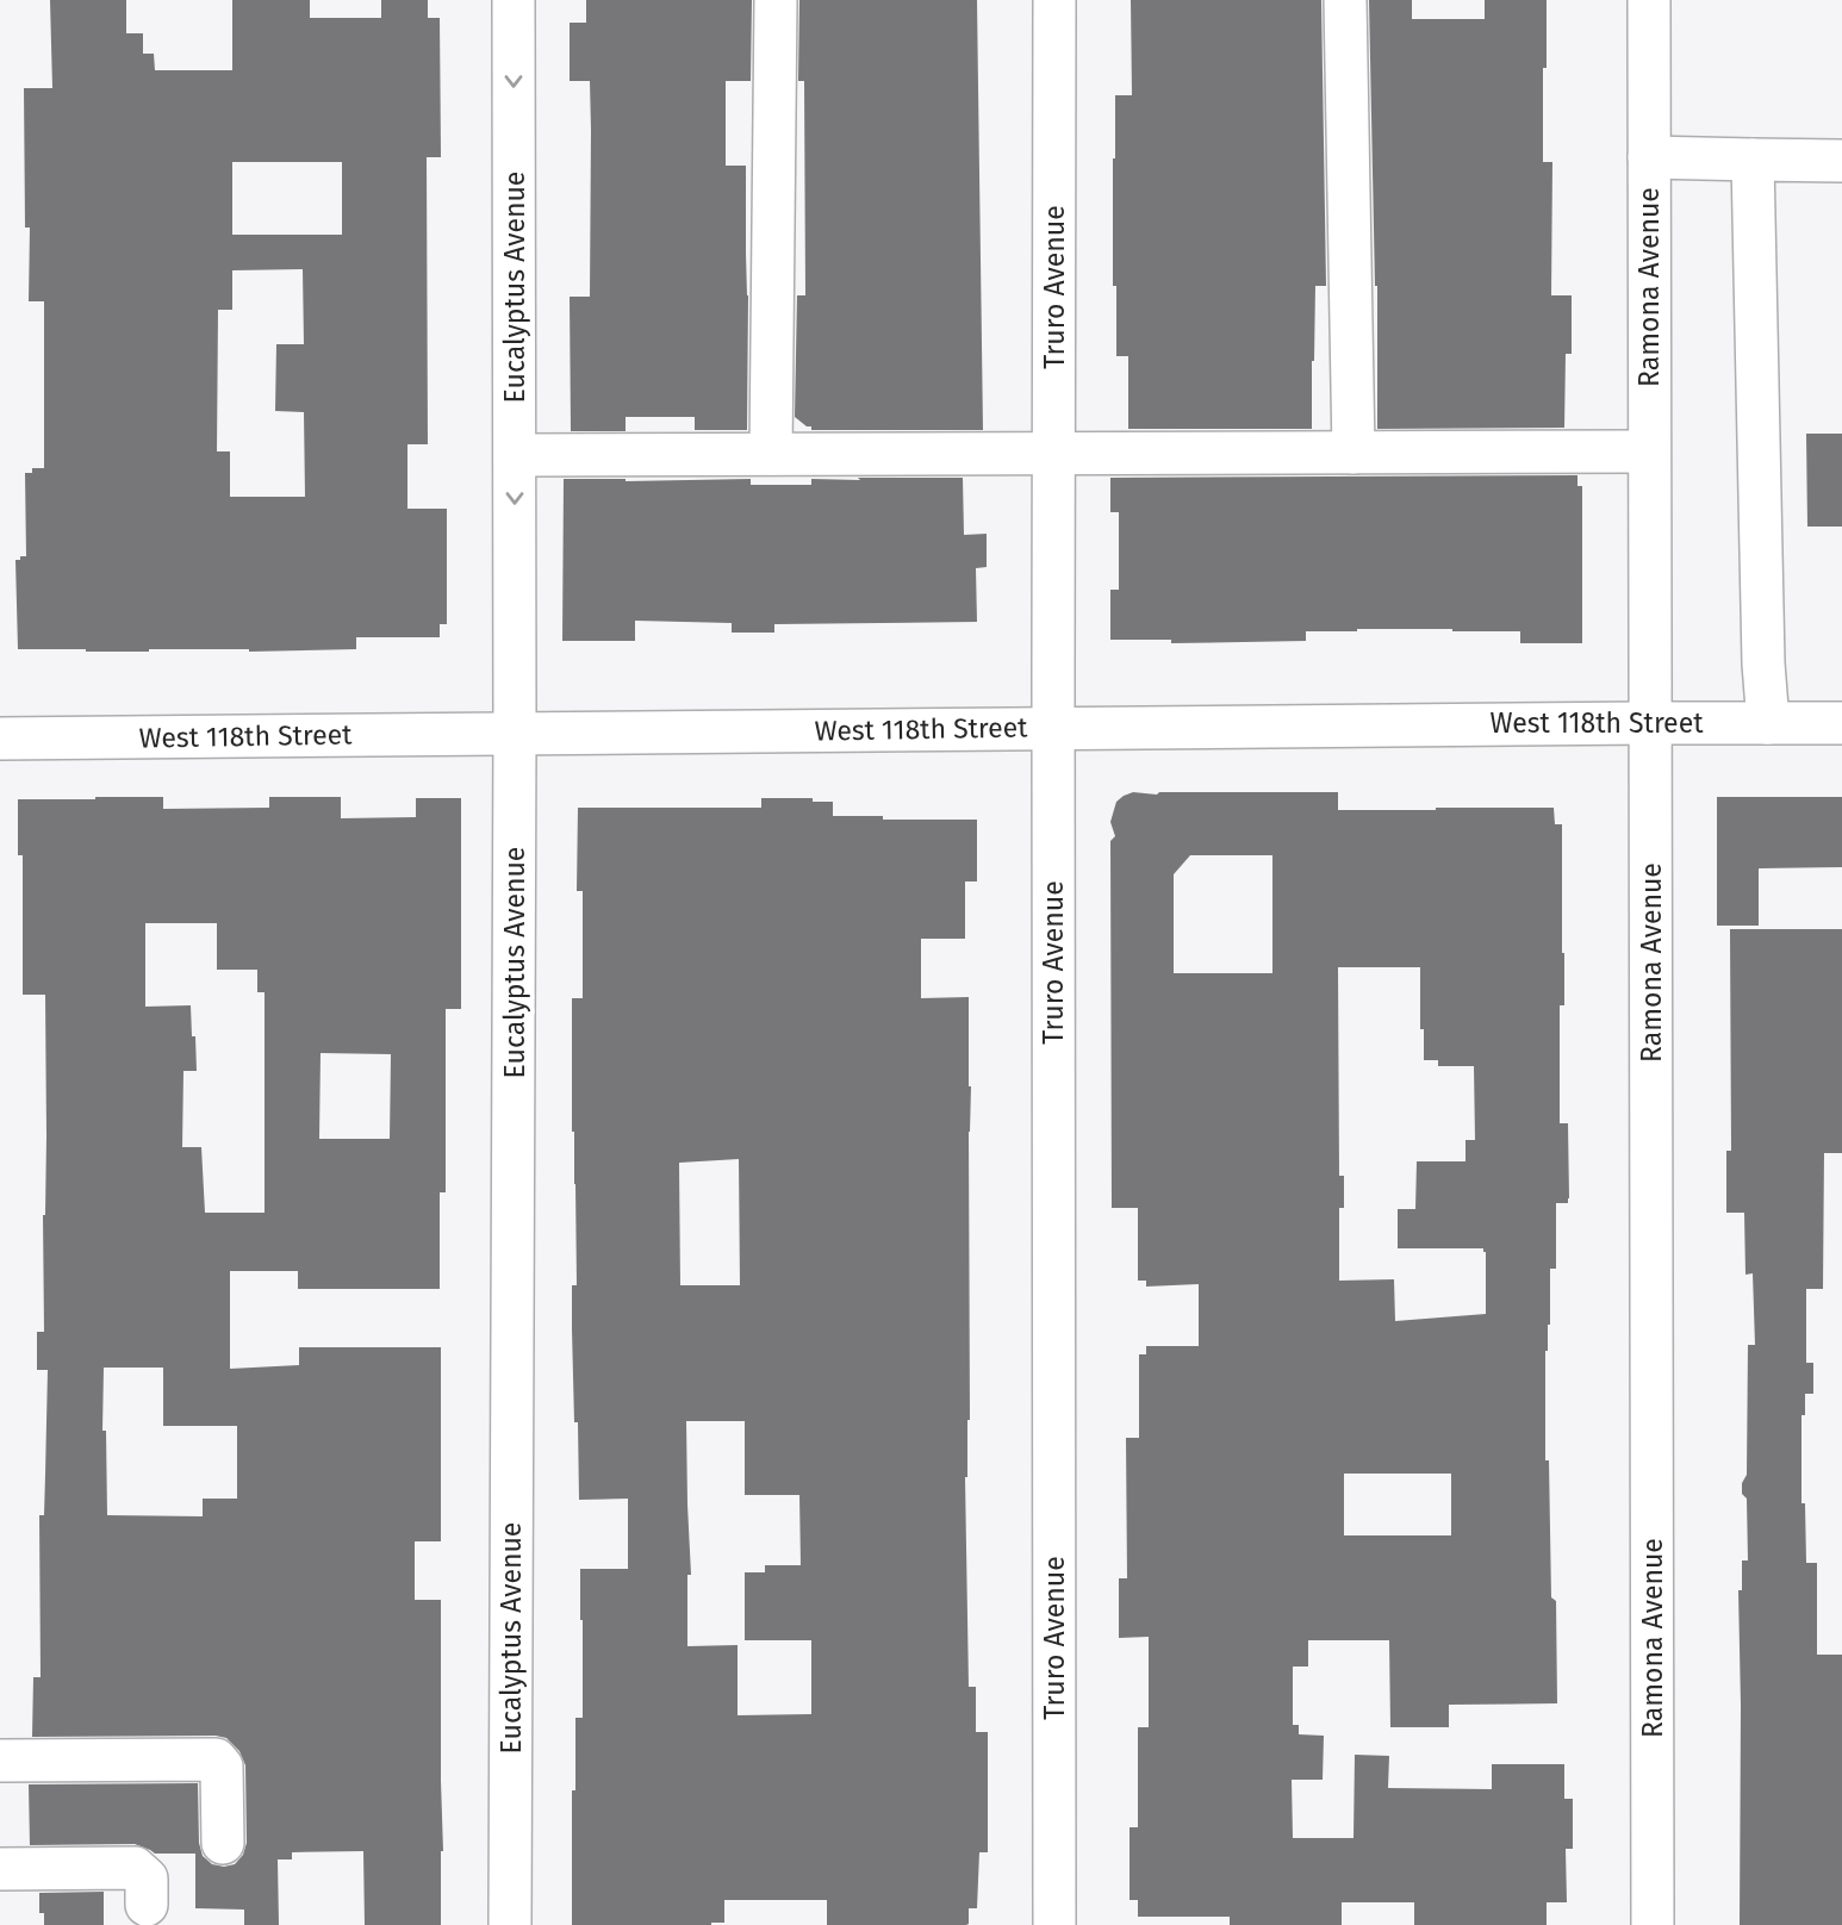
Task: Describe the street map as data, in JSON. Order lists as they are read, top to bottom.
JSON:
{
  "streets": {
    "street": [
      "Eucalyptus Avenue",
      "Truro Avenue",
      "Ramona Avenue",
      "West 118th Street"
    ]
  },
  "crossings": [
    ["Eucalyptus Avenue", "West 118th Street"],
    ["Truro Avenue", "West 118th Street"],
    ["Ramona Avenue", "West 118th Street"]
  ]
}
